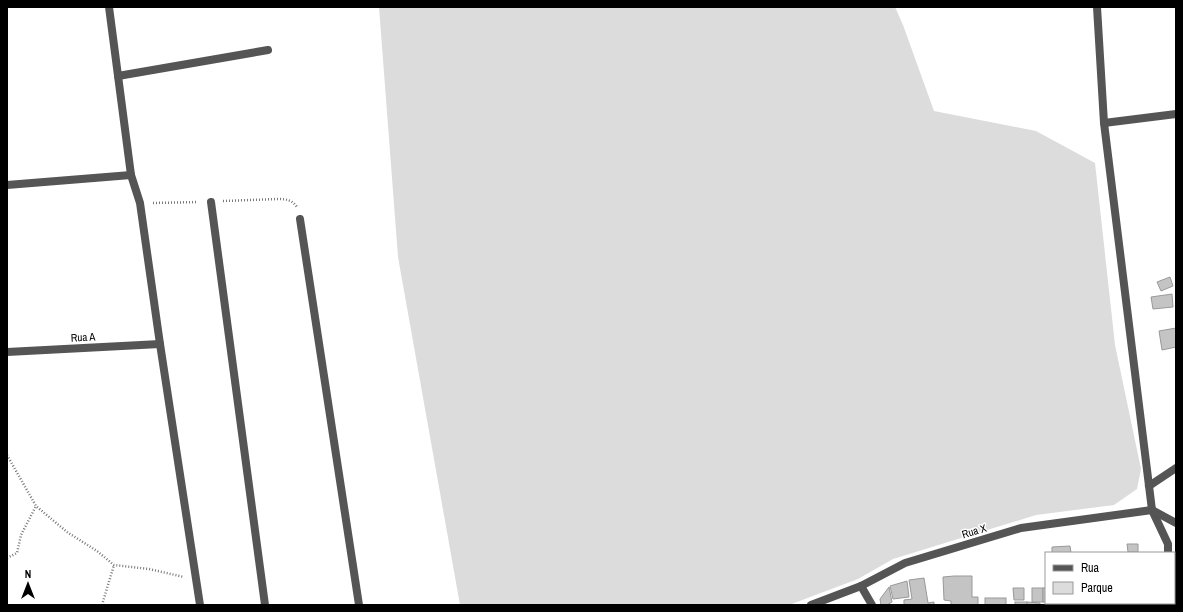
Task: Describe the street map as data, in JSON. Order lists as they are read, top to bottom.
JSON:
{
  "streets": {
    "street": ["Rua A", "Rua X"]
  },
  "legend": ["Rua", "Parque"],
  "north": "top"
}
